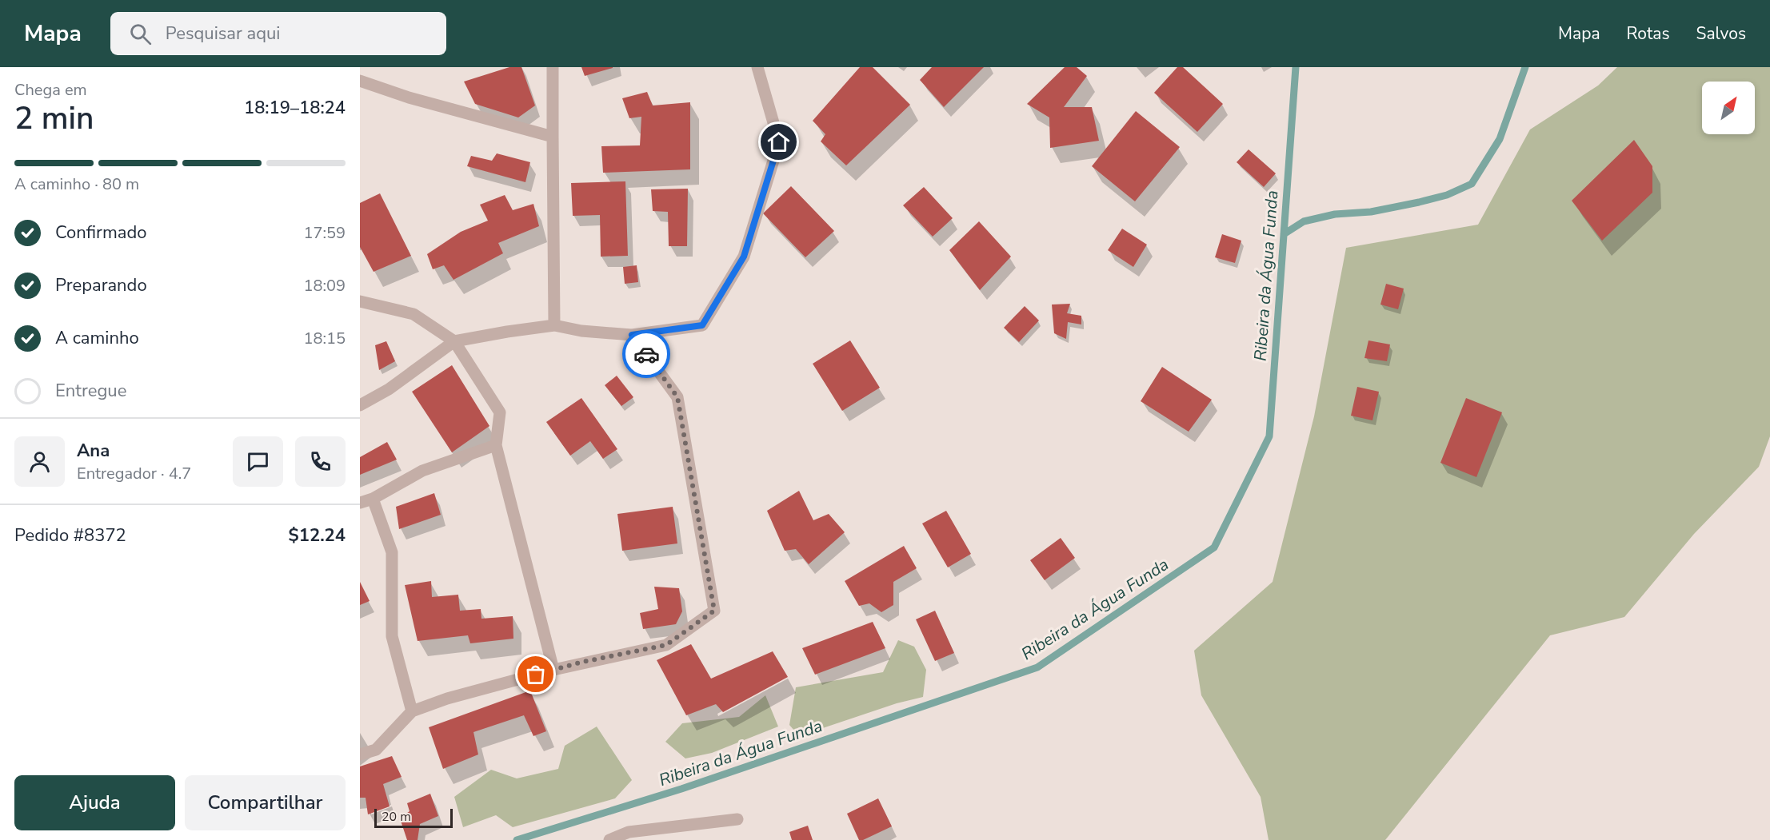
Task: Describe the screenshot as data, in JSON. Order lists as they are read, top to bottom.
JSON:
{
  "water": ["Ribeira da Água Funda"],
  "scale_bar": "20 m",
  "north": "top right",
  "page": {
    "header": "Mapa",
    "search": "Pesquisar aqui",
    "nav": ["Mapa", "Rotas", "Salvos"],
    "heading": ["2 min", "Chega em", "18:19–18:24"],
    "panel": [
      "Ana",
      "Entregador · 4.7",
      "Pedido #8372",
      "$12.24"
    ],
    "bar": "A caminho · 80 m",
    "list": [
      ["Confirmado", "17:59"],
      ["Preparando", "18:09"],
      ["A caminho", "18:15"],
      "Entregue"
    ],
    "buttons": ["Ajuda", "Compartilhar"],
    "scale": "20 m"
  }
}
